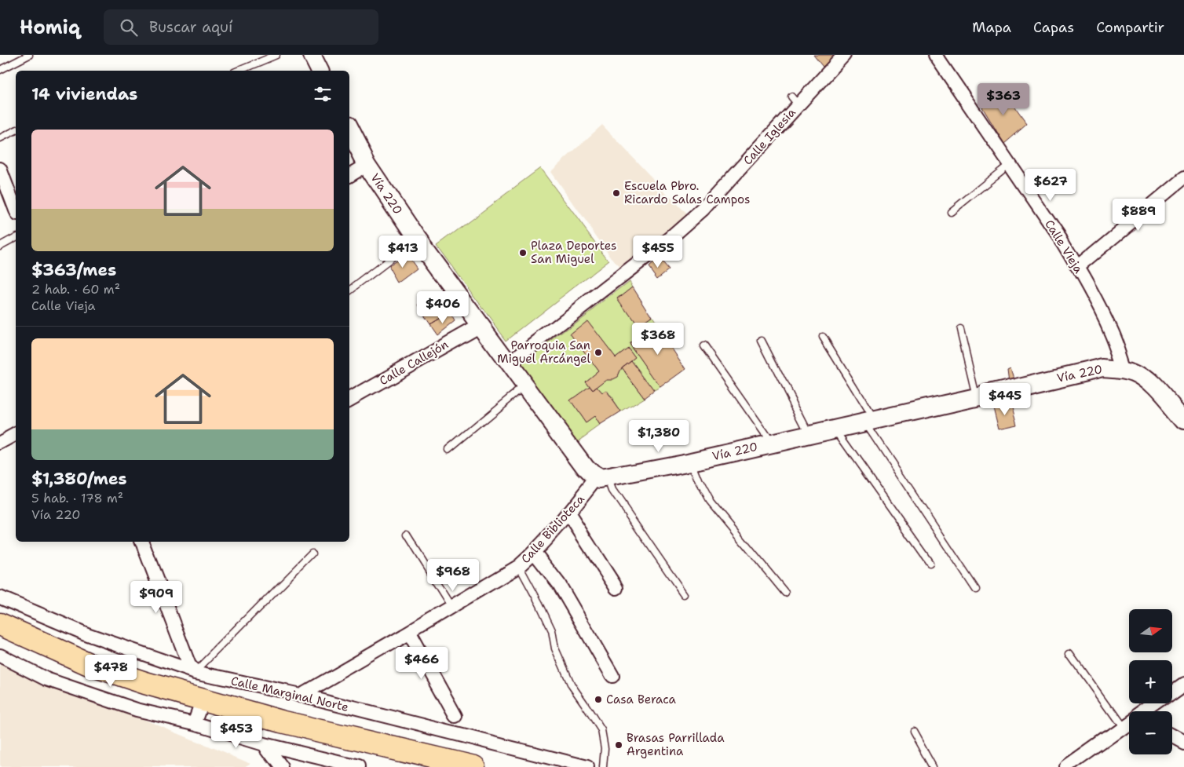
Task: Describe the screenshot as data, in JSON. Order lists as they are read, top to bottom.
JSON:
{
  "streets": {
    "main road": ["Vía 220"],
    "street": [
      "Calle Iglesia",
      "Calle Vieja",
      "Calle Callejón",
      "Calle Biblioteca",
      "Calle Marginal Norte"
    ]
  },
  "crossings": [
    ["Calle Iglesia", "Vía 220"],
    ["Vía 220", "Calle Vieja"],
    ["Vía 220", "Calle Callejón"],
    ["Vía 220", "Calle Biblioteca"],
    ["Calle Biblioteca", "Calle Marginal Norte"]
  ],
  "places": [
    "Escuela Pbro. Ricardo Salas Campos",
    "Plaza Deportes San Miguel",
    "Parroquia San Miguel Arcángel",
    "Casa Beraca",
    "Brasas Parrillada Argentina"
  ],
  "north": "right",
  "page": {
    "header": "Homiq",
    "search": "Buscar aquí",
    "nav": ["Mapa", "Capas", "Compartir"],
    "heading": "14 viviendas",
    "price": [
      "$363",
      "$627",
      "$889",
      "$413",
      "$455",
      "$406",
      "$368",
      "$445",
      "$1,380",
      "$968",
      "$909",
      "$466",
      "$478",
      "$453"
    ],
    "list": [
      {
        "name": "$363/mes",
        "note": "2 hab. · 60 m² · Calle Vieja"
      },
      {
        "name": "$1,380/mes",
        "note": "5 hab. · 178 m² · Vía 220"
      }
    ],
    "map_buttons": ["+", "−"]
  }
}
